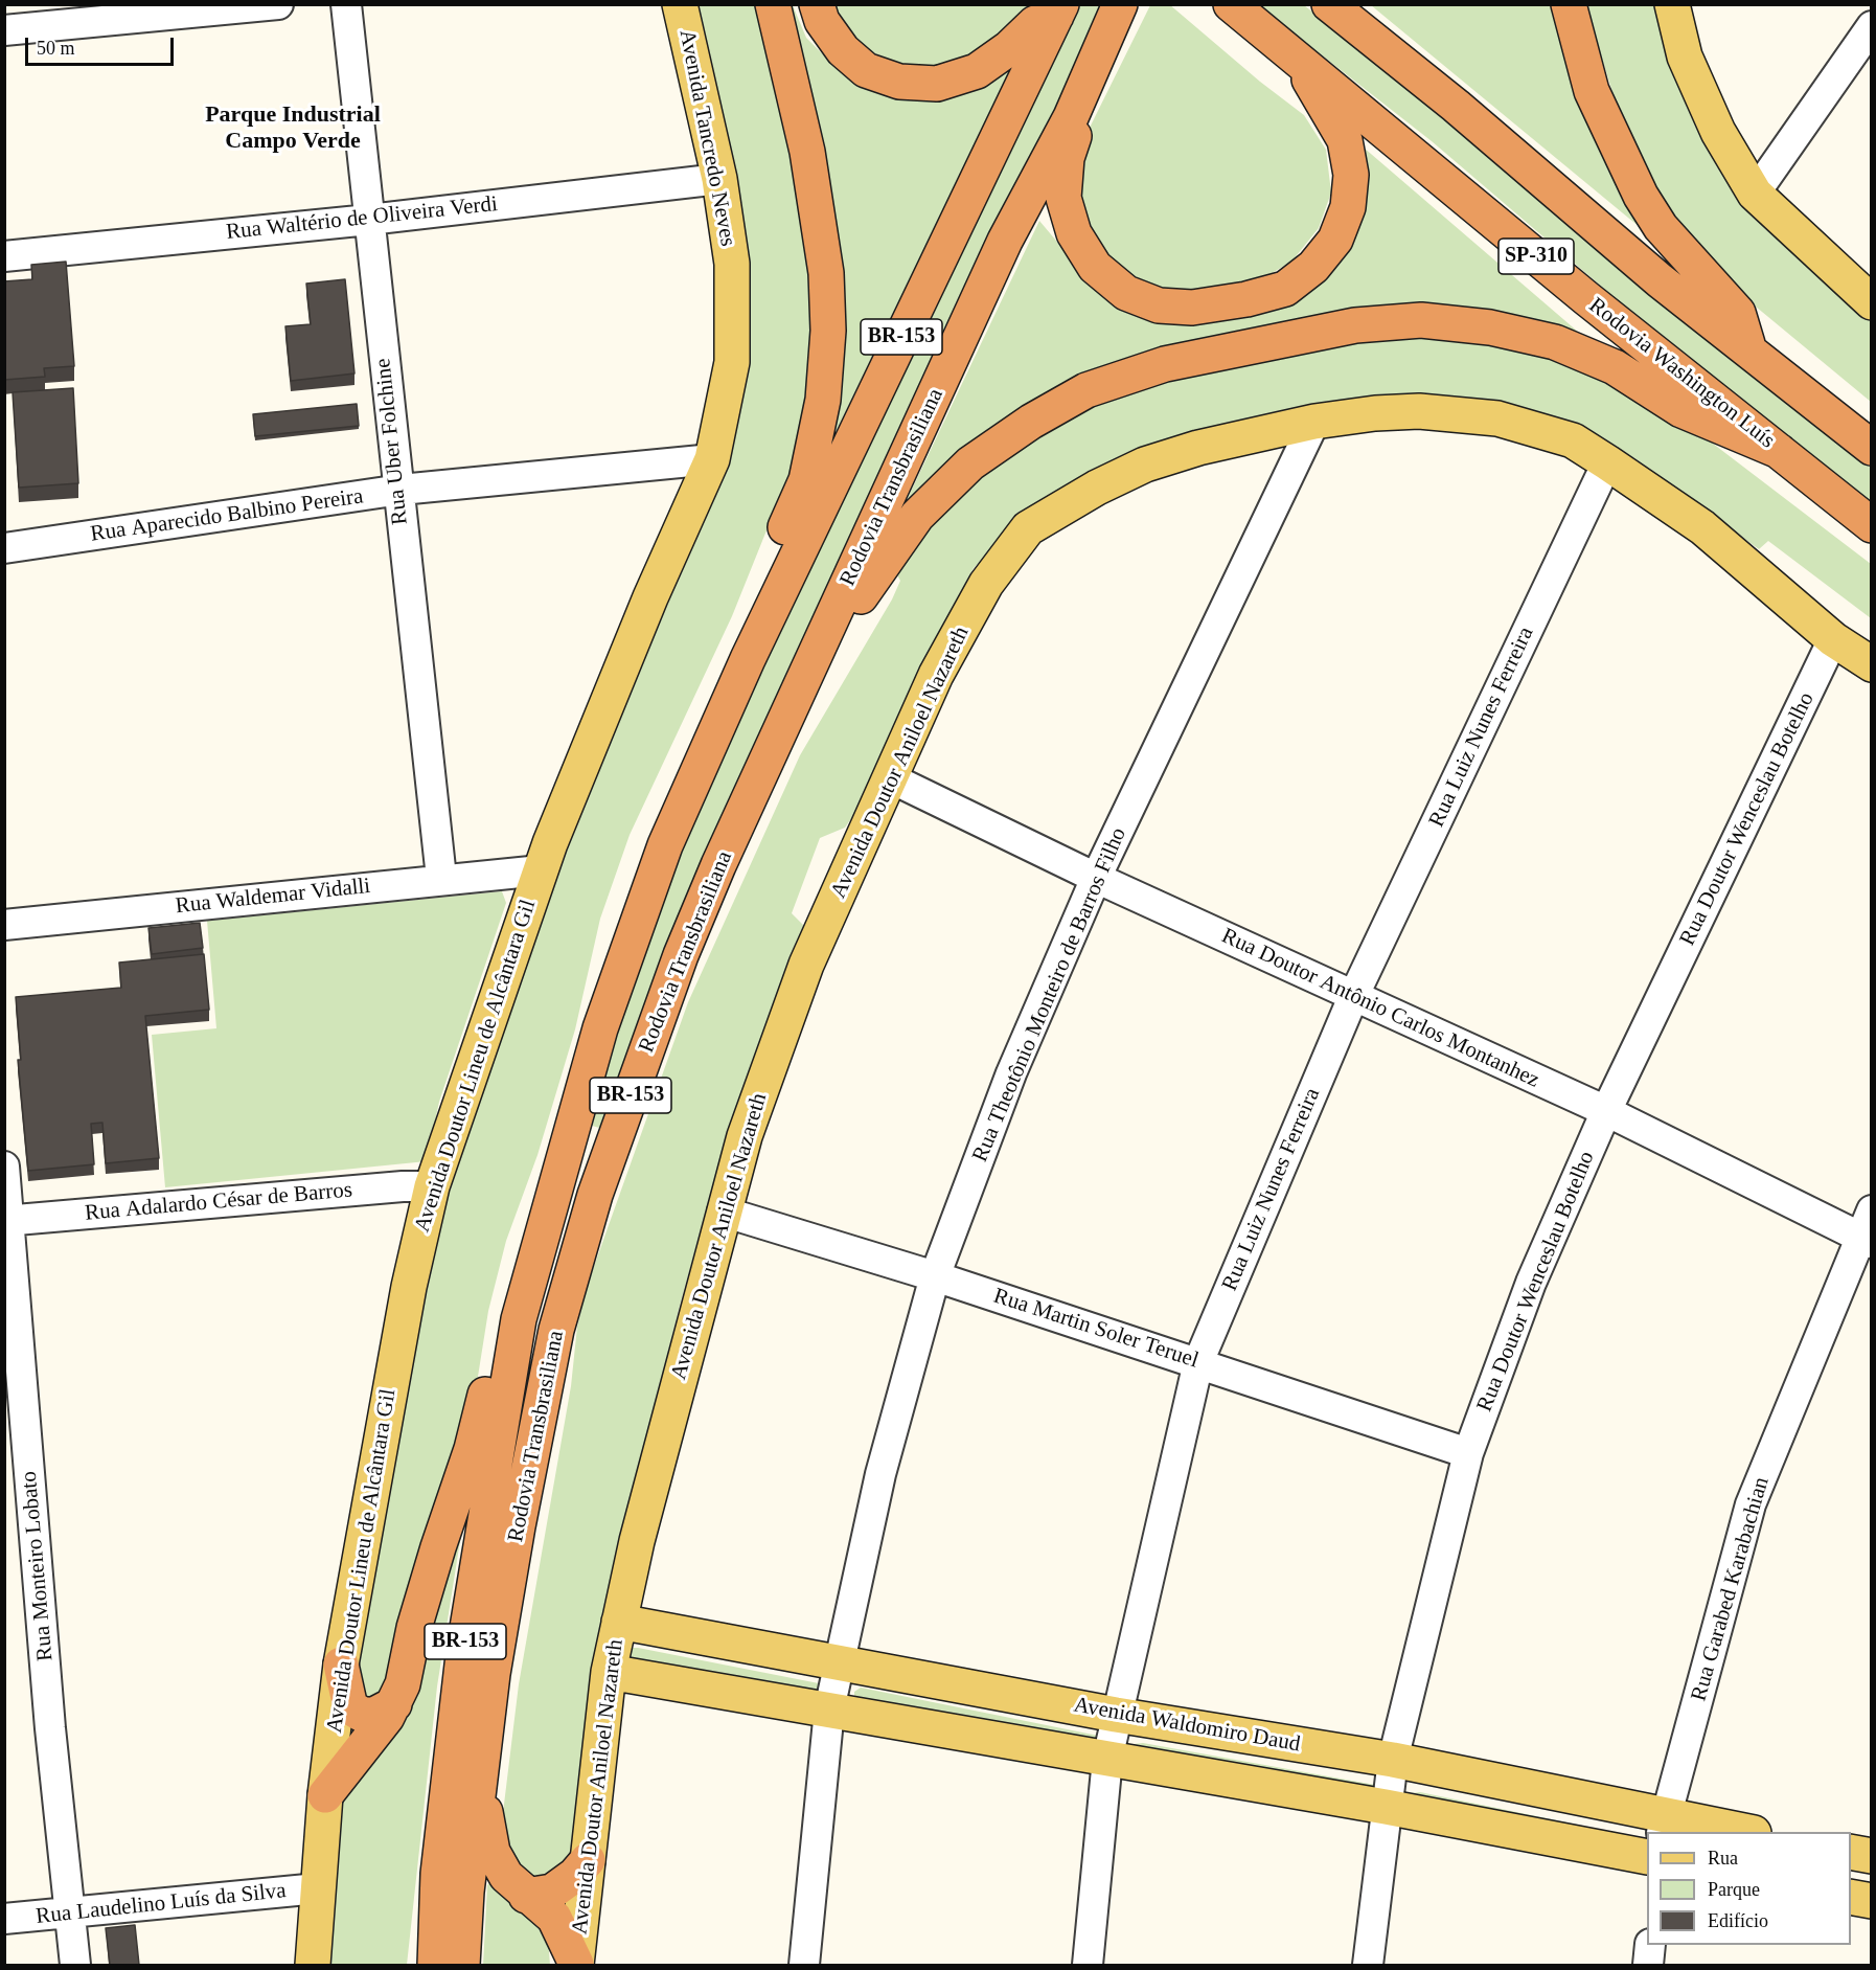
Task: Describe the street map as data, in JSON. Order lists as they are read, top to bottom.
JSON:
{
  "streets": {
    "highway": [
      "SP-310",
      "BR-153",
      "Rodovia Washington Luís",
      "Rodovia Transbrasiliana"
    ],
    "main road": [
      "Avenida Tancredo Neves",
      "Avenida Doutor Aniloel Nazareth",
      "Avenida Doutor Lineu de Alcântara Gil",
      "Avenida Waldomiro Daud"
    ],
    "street": [
      "Rua Waltério de Oliveira Verdi",
      "Rua Uber Folchine",
      "Rua Aparecido Balbino Pereira",
      "Rua Luiz Nunes Ferreira",
      "Rua Doutor Wenceslau Botelho",
      "Rua Waldemar Vidalli",
      "Rua Theotônio Monteiro de Barros Filho",
      "Rua Doutor Antônio Carlos Montanhez",
      "Rua Adalardo César de Barros",
      "Rua Martin Soler Teruel",
      "Rua Monteiro Lobato",
      "Rua Garabed Karabachian",
      "Rua Laudelino Luís da Silva"
    ]
  },
  "crossings": [
    ["Avenida Tancredo Neves", "Rua Waltério de Oliveira Verdi"],
    ["Avenida Tancredo Neves", "Rua Aparecido Balbino Pereira"],
    ["Avenida Tancredo Neves", "Avenida Doutor Lineu de Alcântara Gil"],
    ["Rua Waltério de Oliveira Verdi", "Rua Uber Folchine"],
    ["Rua Uber Folchine", "Rua Aparecido Balbino Pereira"],
    ["Rua Uber Folchine", "Rua Waldemar Vidalli"],
    ["Rua Aparecido Balbino Pereira", "Avenida Doutor Lineu de Alcântara Gil"],
    ["Rua Luiz Nunes Ferreira", "Avenida Doutor Aniloel Nazareth"],
    ["Rua Luiz Nunes Ferreira", "Rua Doutor Antônio Carlos Montanhez"],
    ["Rua Luiz Nunes Ferreira", "Rua Martin Soler Teruel"],
    ["Rua Luiz Nunes Ferreira", "Avenida Waldomiro Daud"],
    ["Avenida Doutor Aniloel Nazareth", "Rua Doutor Wenceslau Botelho"],
    ["Avenida Doutor Aniloel Nazareth", "Rua Theotônio Monteiro de Barros Filho"],
    ["Avenida Doutor Aniloel Nazareth", "Rua Doutor Antônio Carlos Montanhez"],
    ["Avenida Doutor Aniloel Nazareth", "Rua Martin Soler Teruel"],
    ["Avenida Doutor Aniloel Nazareth", "Avenida Waldomiro Daud"],
    ["Rua Doutor Wenceslau Botelho", "Rua Doutor Antônio Carlos Montanhez"],
    ["Rua Doutor Wenceslau Botelho", "Rua Martin Soler Teruel"],
    ["Rua Doutor Wenceslau Botelho", "Avenida Waldomiro Daud"],
    ["Rua Waldemar Vidalli", "Avenida Doutor Lineu de Alcântara Gil"],
    ["Rua Theotônio Monteiro de Barros Filho", "Rua Doutor Antônio Carlos Montanhez"],
    ["Rua Theotônio Monteiro de Barros Filho", "Rua Martin Soler Teruel"],
    ["Rua Theotônio Monteiro de Barros Filho", "Avenida Waldomiro Daud"],
    ["Rua Doutor Antônio Carlos Montanhez", "Rua Garabed Karabachian"],
    ["Avenida Doutor Lineu de Alcântara Gil", "Rua Adalardo César de Barros"],
    ["Avenida Doutor Lineu de Alcântara Gil", "Rua Laudelino Luís da Silva"],
    ["Rua Adalardo César de Barros", "Rua Monteiro Lobato"],
    ["Rua Monteiro Lobato", "Rua Laudelino Luís da Silva"],
    ["Rua Garabed Karabachian", "Avenida Waldomiro Daud"]
  ],
  "districts": ["Parque Industrial Campo Verde"],
  "legend": ["Rua", "Parque", "Edifício"],
  "scale_bar": "50 m"
}
